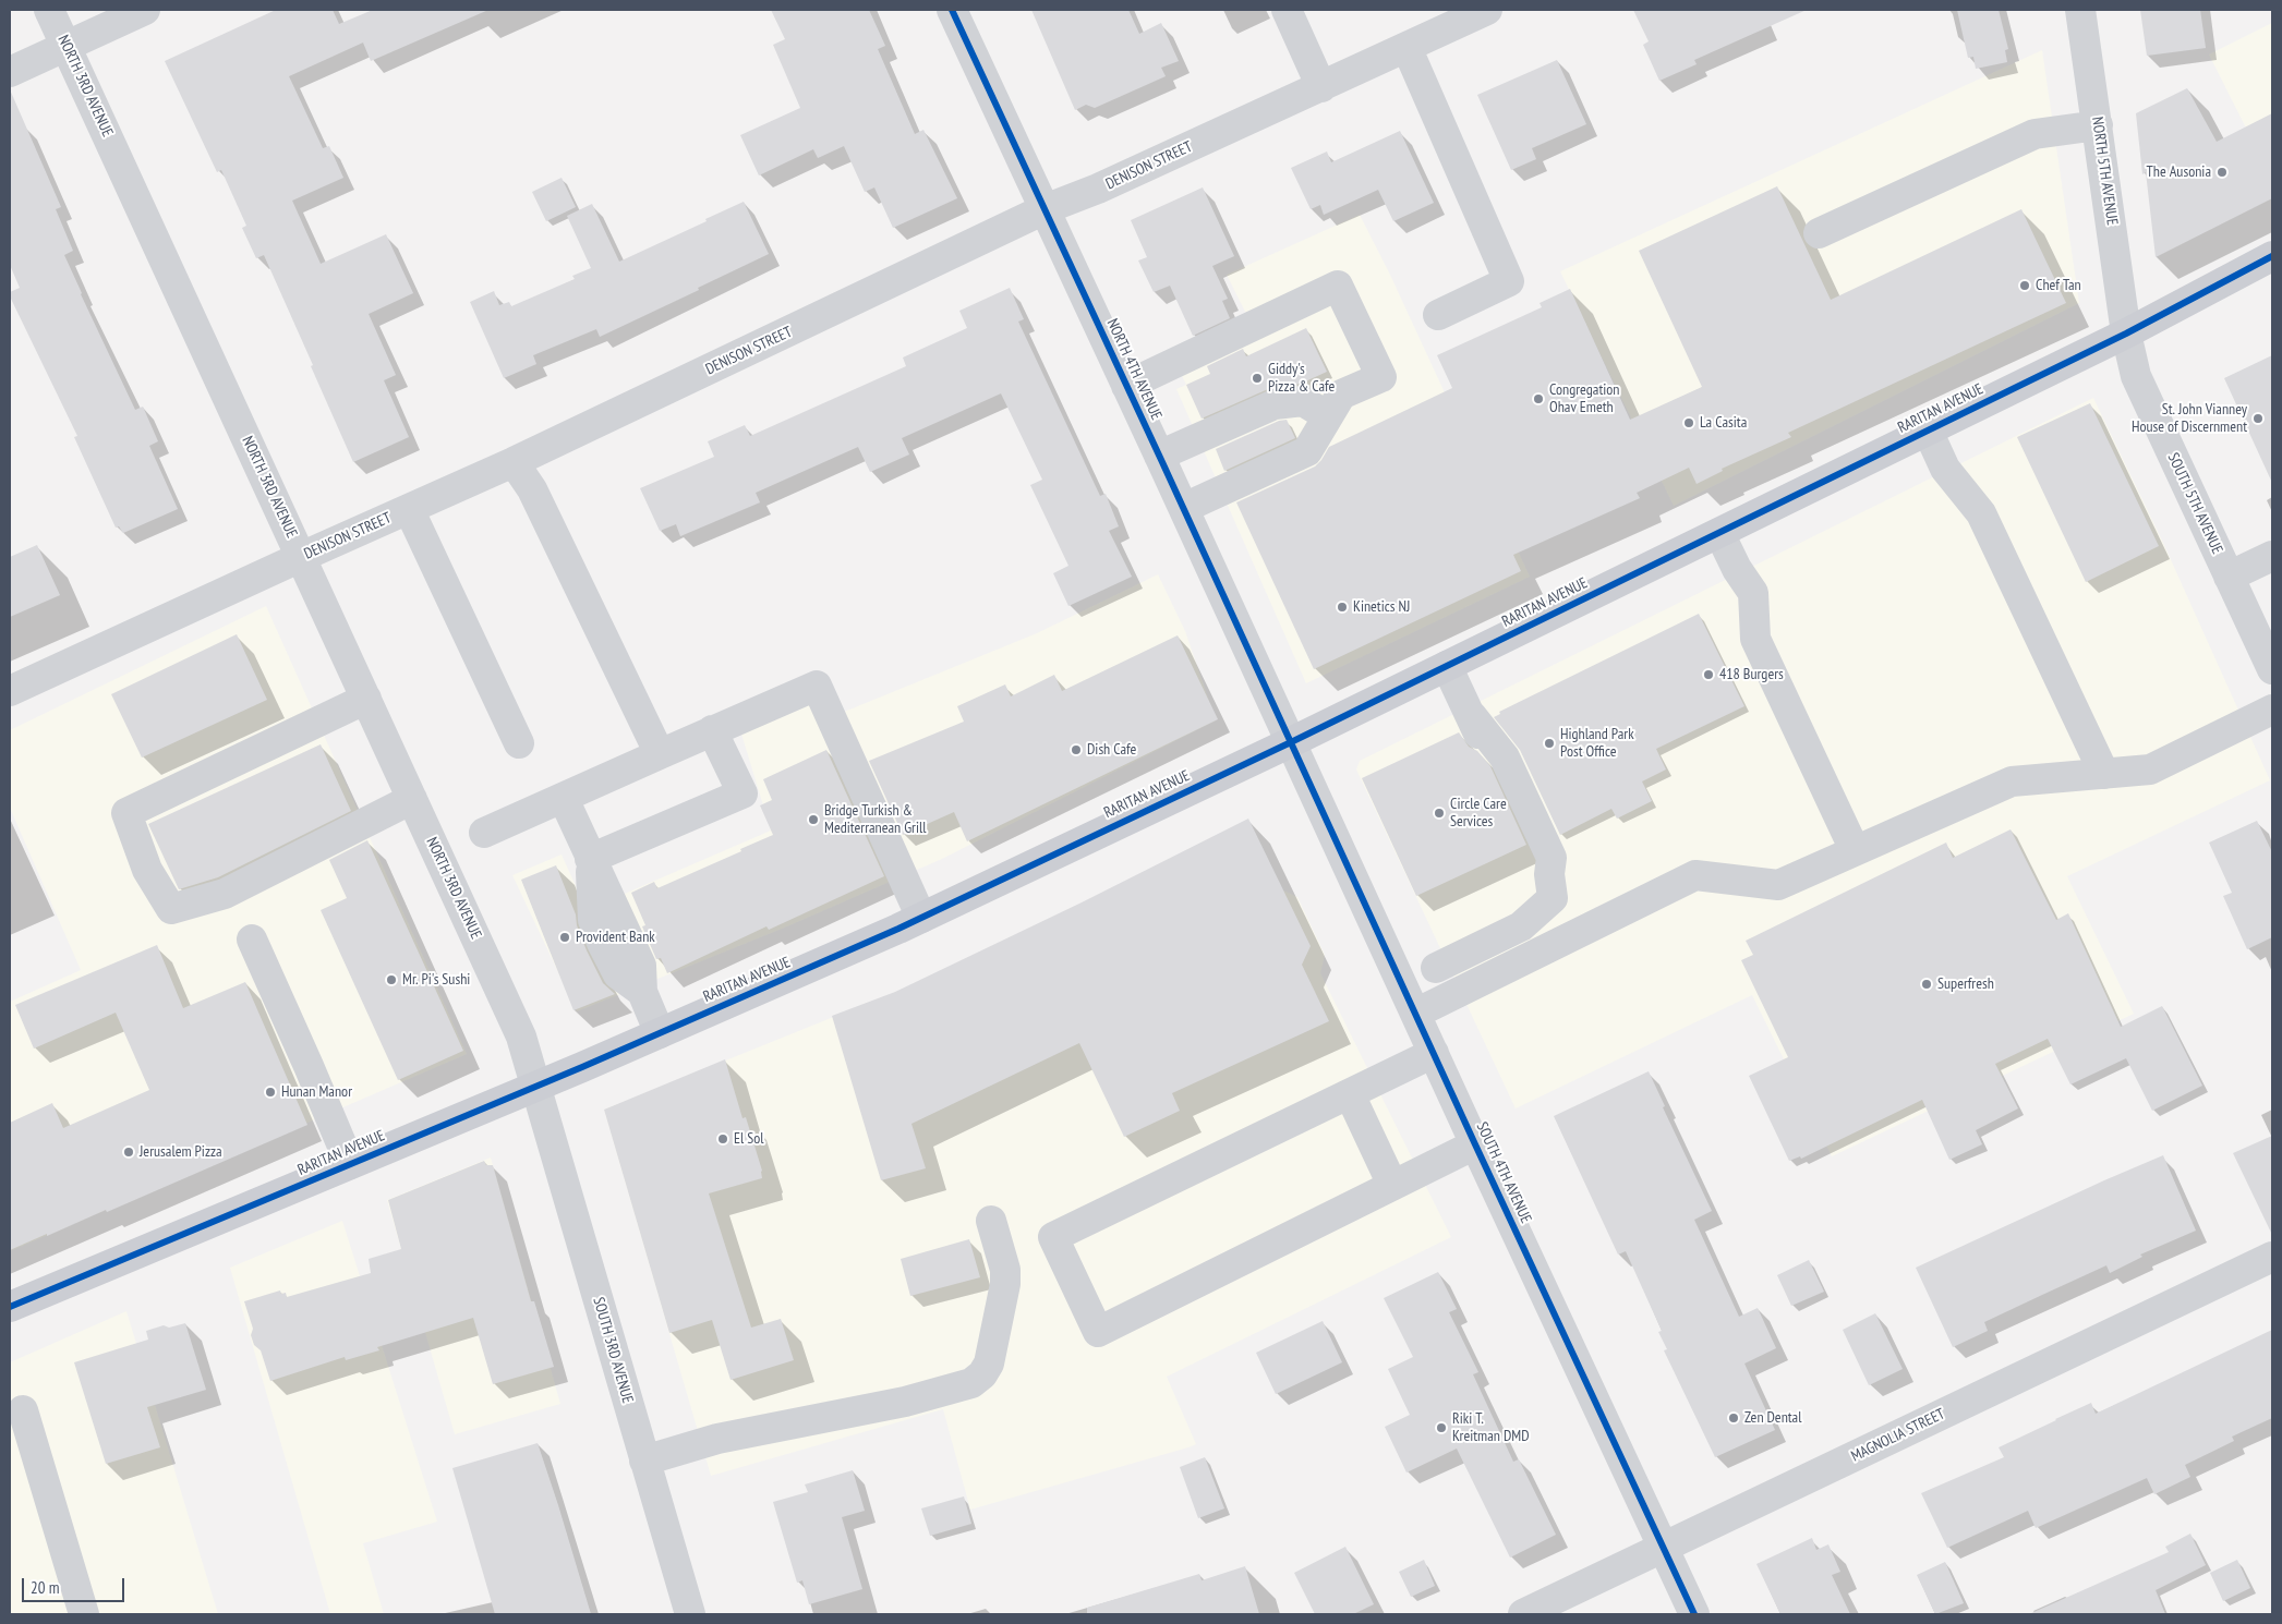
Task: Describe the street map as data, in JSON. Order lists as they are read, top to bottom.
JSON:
{
  "streets": {
    "main road": ["RARITAN AVENUE"],
    "street": [
      "NORTH 3RD AVENUE",
      "DENISON STREET",
      "NORTH 5TH AVENUE",
      "NORTH 4TH AVENUE",
      "SOUTH 5TH AVENUE",
      "SOUTH 4TH AVENUE",
      "SOUTH 3RD AVENUE",
      "MAGNOLIA STREET"
    ]
  },
  "crossings": [
    ["NORTH 3RD AVENUE", "DENISON STREET"],
    ["NORTH 3RD AVENUE", "RARITAN AVENUE"],
    ["NORTH 3RD AVENUE", "SOUTH 3RD AVENUE"],
    ["DENISON STREET", "NORTH 4TH AVENUE"],
    ["NORTH 5TH AVENUE", "RARITAN AVENUE"],
    ["NORTH 5TH AVENUE", "SOUTH 5TH AVENUE"],
    ["NORTH 4TH AVENUE", "RARITAN AVENUE"],
    ["NORTH 4TH AVENUE", "SOUTH 4TH AVENUE"],
    ["RARITAN AVENUE", "SOUTH 5TH AVENUE"],
    ["RARITAN AVENUE", "SOUTH 4TH AVENUE"],
    ["RARITAN AVENUE", "SOUTH 3RD AVENUE"],
    ["SOUTH 4TH AVENUE", "MAGNOLIA STREET"]
  ],
  "places": [
    "The Ausonia",
    "Chef Tan",
    "Giddy's Pizza & Cafe",
    "Congregation Ohav Emeth",
    "St. John Vianney House of Discernment",
    "La Casita",
    "Kinetics NJ",
    "418 Burgers",
    "Highland Park Post Office",
    "Dish Cafe",
    "Circle Care Services",
    "Bridge Turkish & Mediterranean Grill",
    "Provident Bank",
    "Mr. Pi's Sushi",
    "Superfresh",
    "Hunan Manor",
    "El Sol",
    "Jerusalem Pizza",
    "Zen Dental",
    "Riki T. Kreitman DMD"
  ],
  "scale_bar": "20 m"
}
